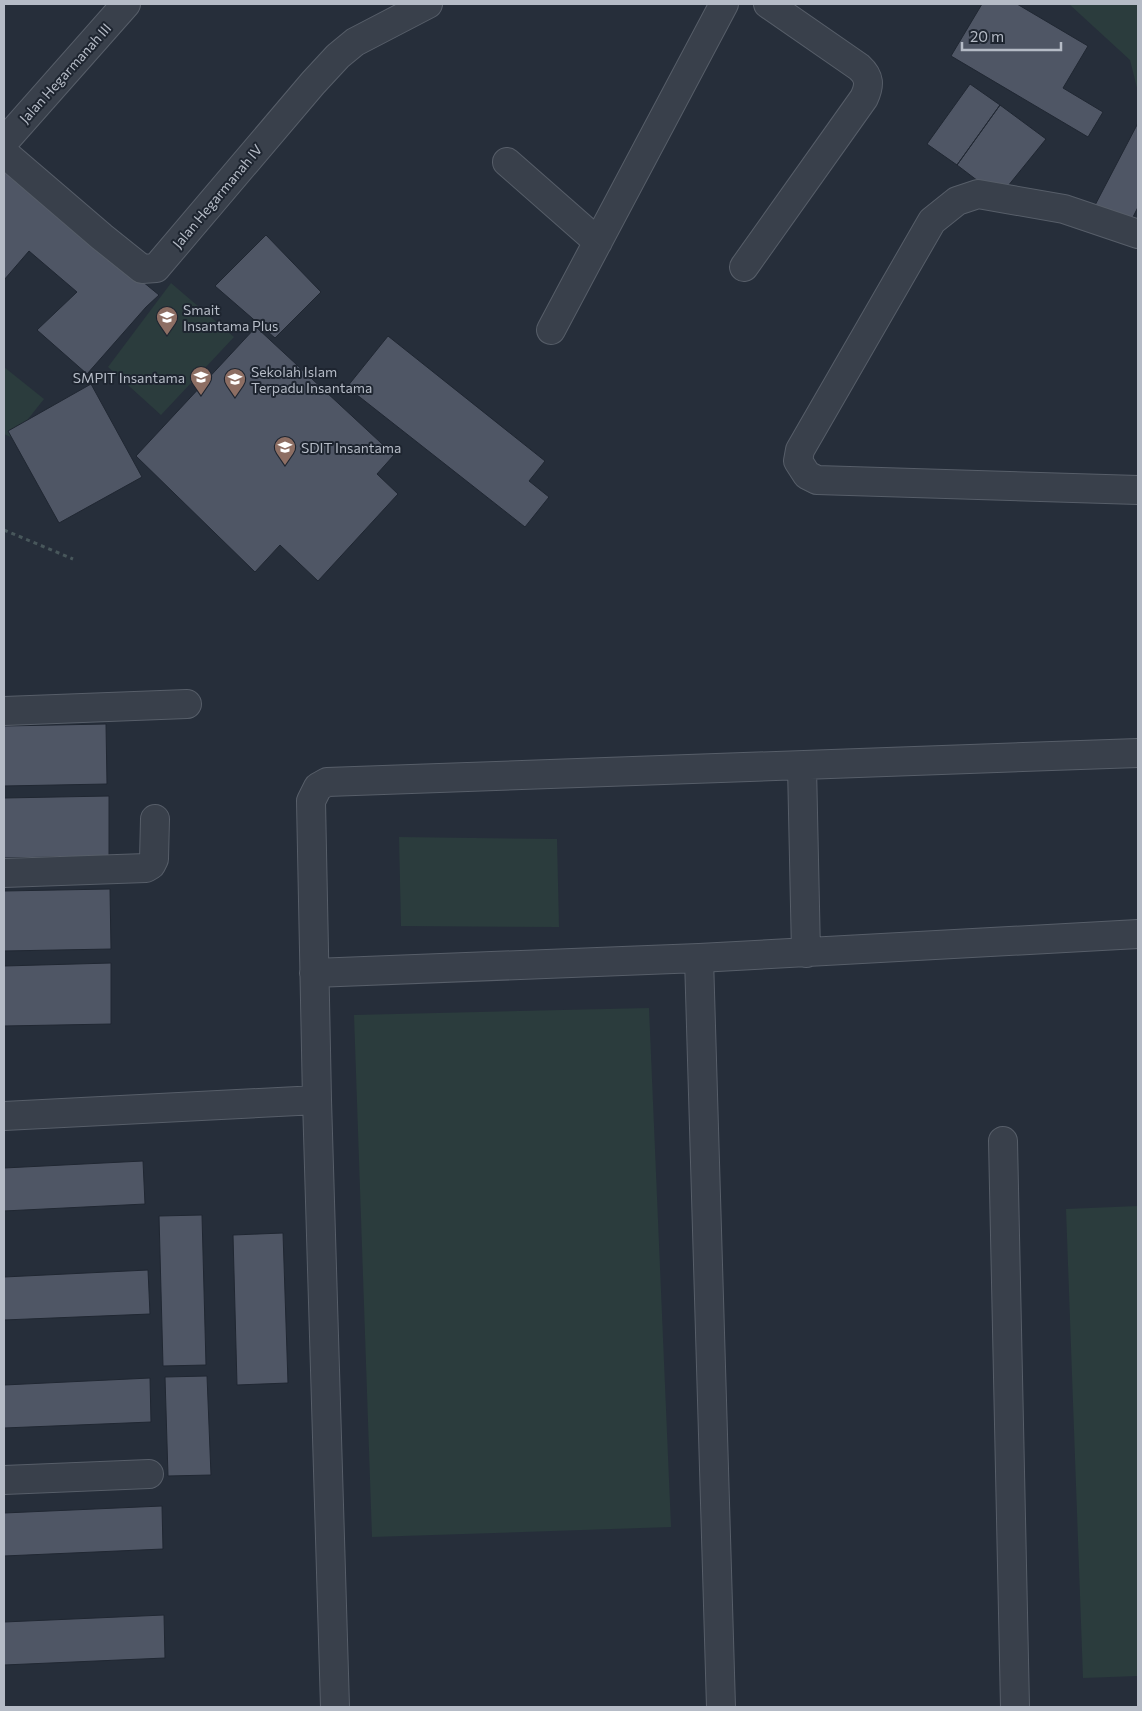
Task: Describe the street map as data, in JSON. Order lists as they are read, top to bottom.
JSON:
{
  "streets": {
    "street": ["Jalan Hegarmanah III", "Jalan Hegarmanah IV"]
  },
  "places": {
    "school or university": [
      "Smait Insantama Plus",
      "SMPIT Insantama",
      "Sekolah Islam Terpadu Insantama",
      "SDIT Insantama"
    ]
  },
  "scale_bar": "20 m"
}
